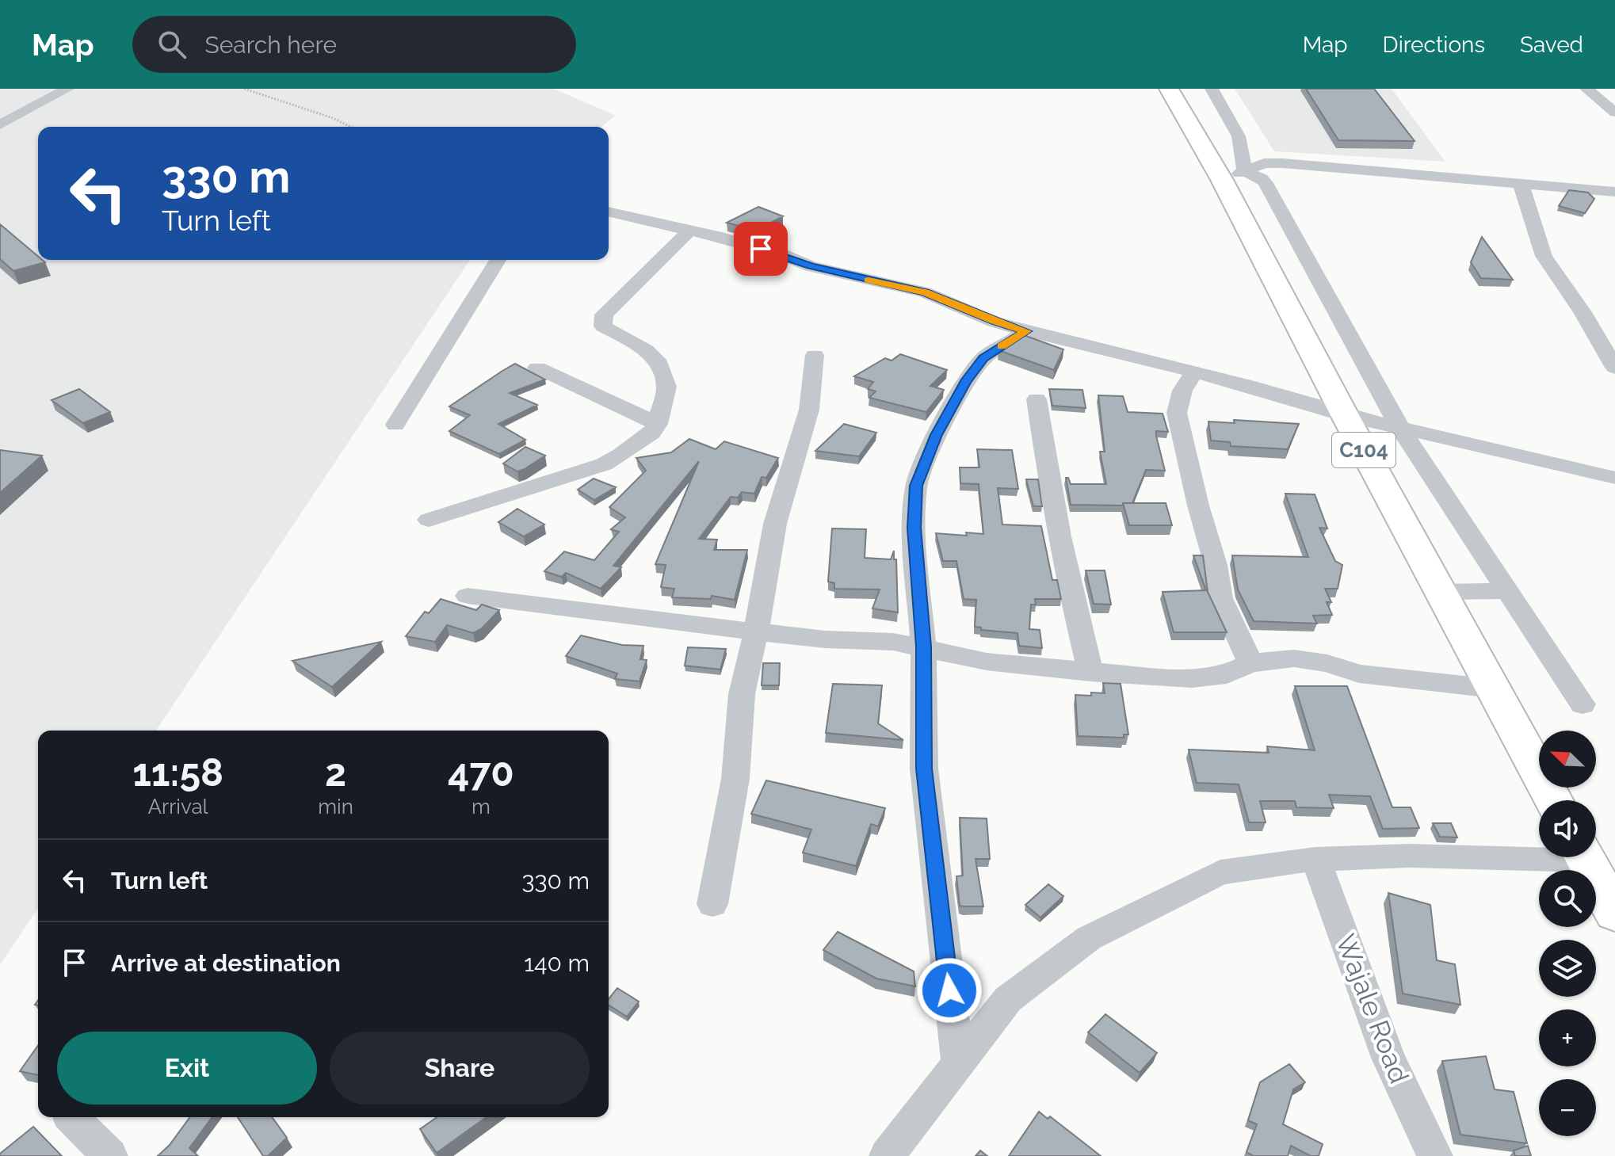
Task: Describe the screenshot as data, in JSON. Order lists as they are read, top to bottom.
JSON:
{
  "streets": {
    "highway": ["C104"],
    "street": ["Wajale Road"]
  },
  "north": "top left",
  "page": {
    "header": "Map",
    "search": "Search here",
    "nav": ["Map", "Directions", "Saved"],
    "turn": ["330 m", "Turn left"],
    "map_buttons": ["+", "−"],
    "eta": [
      "11:58",
      "Arrival",
      "2",
      "min",
      "470",
      "m"
    ],
    "list": [
      {
        "name": "Turn left",
        "value": "330 m"
      },
      {
        "name": "Arrive at destination",
        "value": "140 m"
      }
    ],
    "buttons": ["Exit", "Share"]
  }
}
